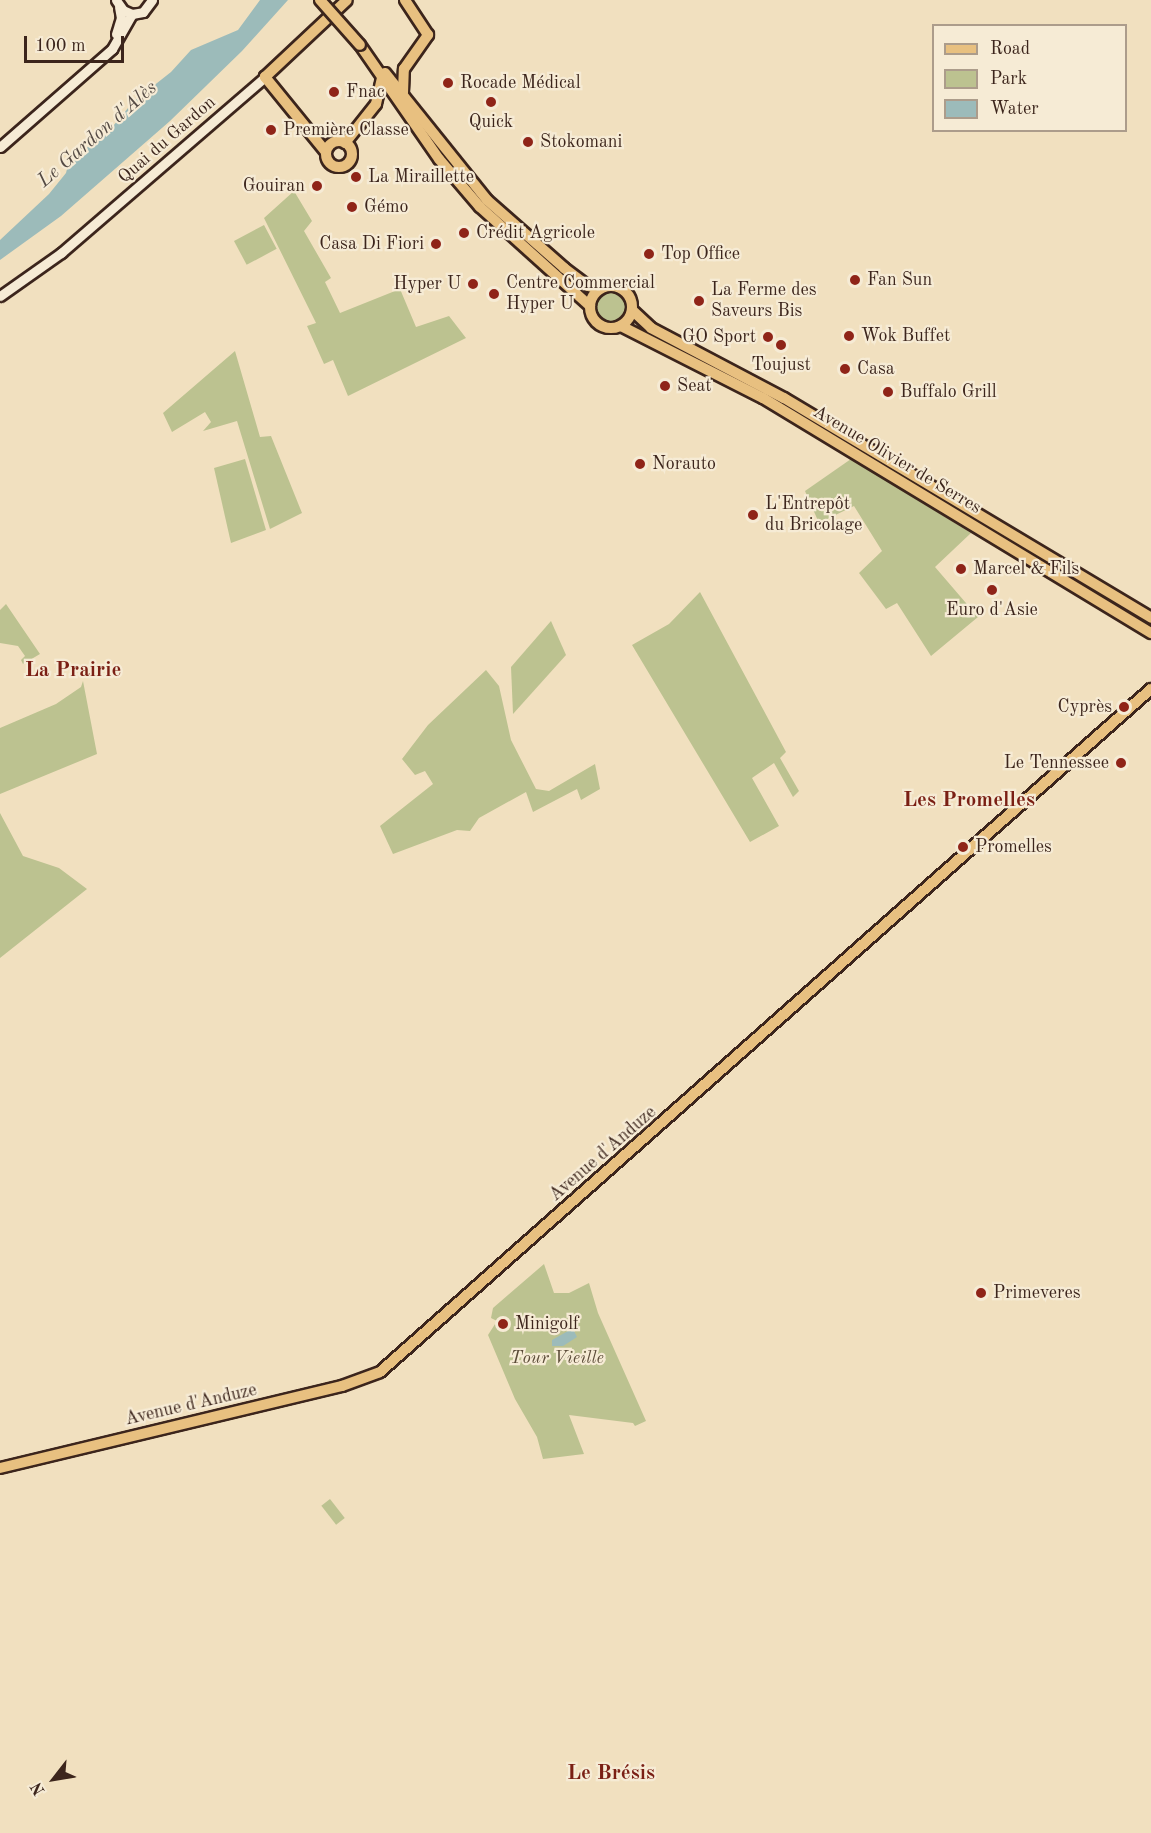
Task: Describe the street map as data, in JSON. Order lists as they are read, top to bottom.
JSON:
{
  "streets": {
    "main road": ["Quai du Gardon", "Avenue Olivier de Serres", "Avenue d'Anduze"]
  },
  "districts": ["La Prairie", "Les Promelles", "Le Brésis"],
  "water": ["Le Gardon d'Alès"],
  "parks": ["Tour Vieille"],
  "places": [
    "Rocade Médical",
    "Fnac",
    "Quick",
    "Première Classe",
    "Stokomani",
    "La Miraillette",
    "Gouiran",
    "Gémo",
    "Crédit Agricole",
    "Casa Di Fiori",
    "Top Office",
    "Fan Sun",
    "Hyper U",
    "Centre Commercial Hyper U",
    "La Ferme des Saveurs Bis",
    "Wok Buffet",
    "GO Sport",
    "Toujust",
    "Casa",
    "Seat",
    "Buffalo Grill",
    "Norauto",
    "L'Entrepôt du Bricolage",
    "Marcel & Fils",
    "Euro d'Asie",
    "Cyprès",
    "Le Tennessee",
    "Promelles",
    "Primeveres",
    "Minigolf"
  ],
  "legend": ["Road", "Park", "Water"],
  "scale_bar": "100 m",
  "north": "bottom left"
}
